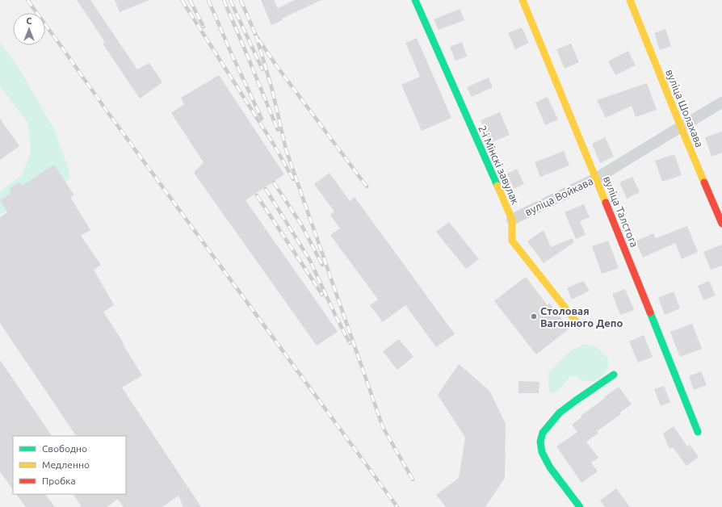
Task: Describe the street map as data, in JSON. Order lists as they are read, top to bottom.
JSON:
{
  "streets": {
    "street": [
      "вуліца Шолахава",
      "2-і Мінскі завулак",
      "вуліца Войкава",
      "вуліца Талстога"
    ]
  },
  "crossings": [
    ["вуліца Шолахава", "вуліца Войкава"],
    ["2-і Мінскі завулак", "вуліца Войкава"],
    ["вуліца Войкава", "вуліца Талстога"]
  ],
  "places": ["Столовая Вагонного Депо"],
  "legend": ["Свободно", "Медленно", "Пробка"],
  "north": "top"
}
